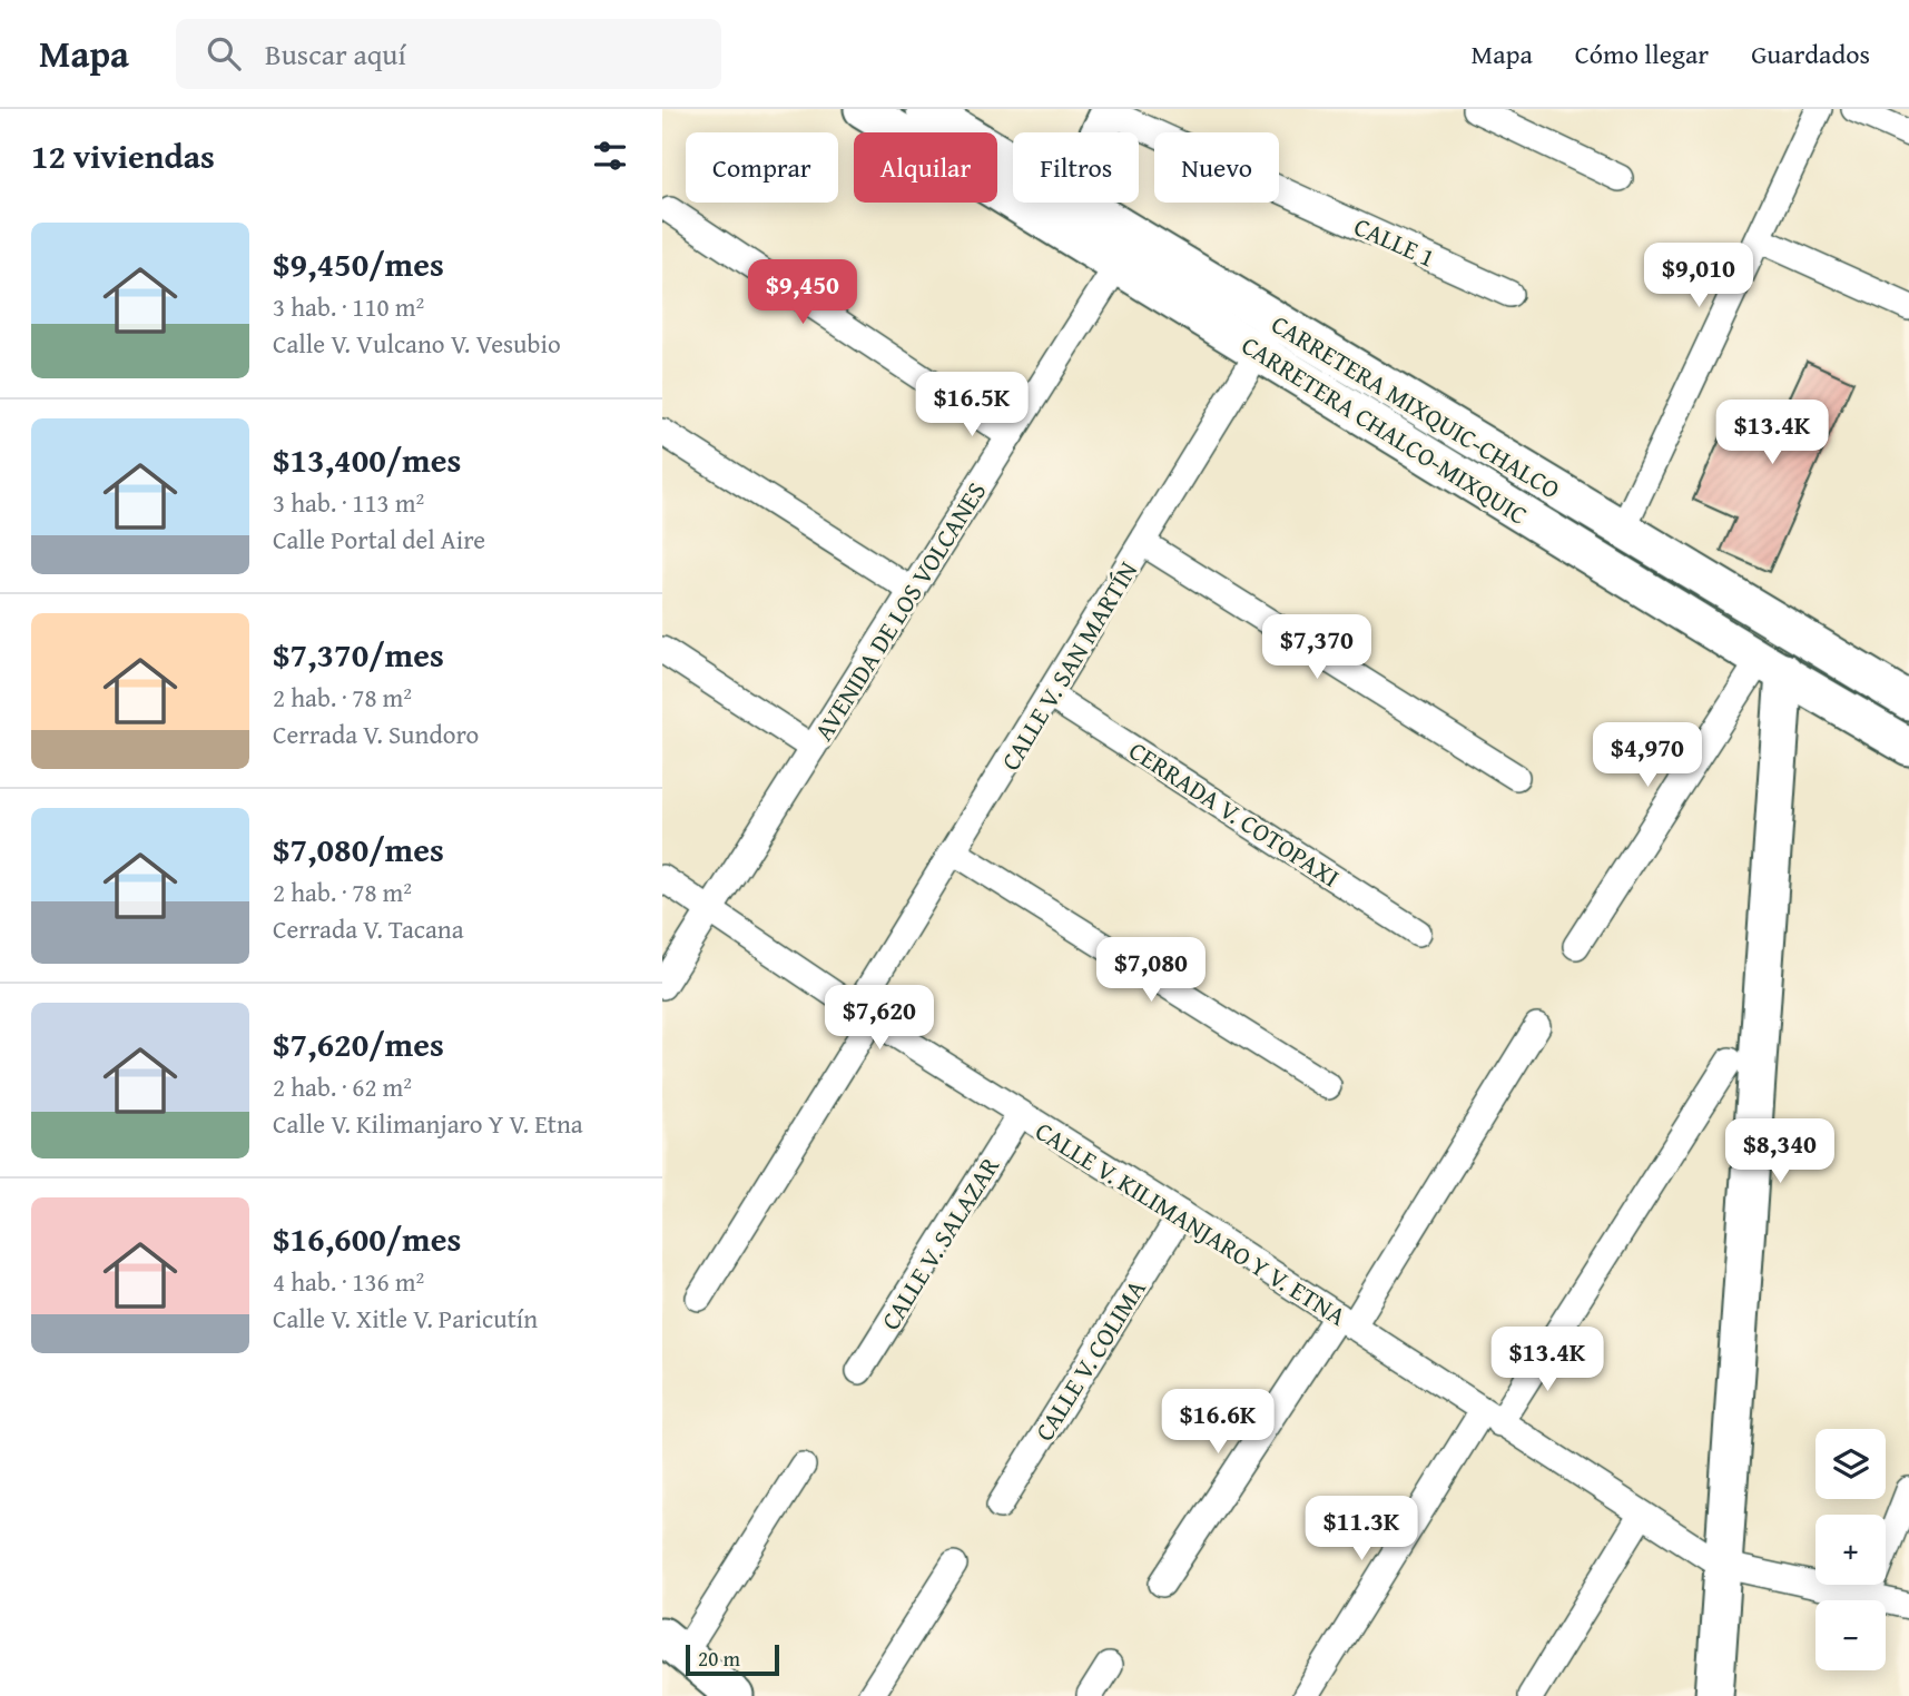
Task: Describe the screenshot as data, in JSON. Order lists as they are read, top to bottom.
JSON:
{
  "streets": {
    "main road": ["CARRETERA MIXQUIC-CHALCO", "CARRETERA CHALCO-MIXQUIC"],
    "street": [
      "CALLE 1",
      "AVENIDA DE LOS VOLCANES",
      "CALLE V. SAN MARTÍN",
      "CERRADA V. COTOPAXI",
      "CALLE V. KILIMANJARO Y V. ETNA",
      "CALLE V. SALAZAR",
      "CALLE V. COLIMA"
    ]
  },
  "crossings": [
    ["CARRETERA MIXQUIC-CHALCO", "CARRETERA CHALCO-MIXQUIC"],
    ["CARRETERA MIXQUIC-CHALCO", "AVENIDA DE LOS VOLCANES"],
    ["CARRETERA MIXQUIC-CHALCO", "CALLE V. SAN MARTÍN"],
    ["CARRETERA CHALCO-MIXQUIC", "CALLE V. SAN MARTÍN"],
    ["AVENIDA DE LOS VOLCANES", "CALLE V. KILIMANJARO Y V. ETNA"],
    ["CALLE V. SAN MARTÍN", "CERRADA V. COTOPAXI"],
    ["CALLE V. SAN MARTÍN", "CALLE V. KILIMANJARO Y V. ETNA"],
    ["CALLE V. KILIMANJARO Y V. ETNA", "CALLE V. SALAZAR"],
    ["CALLE V. KILIMANJARO Y V. ETNA", "CALLE V. COLIMA"]
  ],
  "scale_bar": "20 m",
  "page": {
    "header": "Mapa",
    "search": "Buscar aquí",
    "nav": ["Mapa", "Cómo llegar", "Guardados"],
    "heading": "12 viviendas",
    "chip": [
      "Comprar",
      "Alquilar",
      "Filtros",
      "Nuevo"
    ],
    "list": [
      {
        "name": "$9,450/mes",
        "note": "3 hab. · 110 m² · Calle V. Vulcano V. Vesubio"
      },
      {
        "name": "$13,400/mes",
        "note": "3 hab. · 113 m² · Calle Portal del Aire"
      },
      {
        "name": "$7,370/mes",
        "note": "2 hab. · 78 m² · Cerrada V. Sundoro"
      },
      {
        "name": "$7,080/mes",
        "note": "2 hab. · 78 m² · Cerrada V. Tacana"
      },
      {
        "name": "$7,620/mes",
        "note": "2 hab. · 62 m² · Calle V. Kilimanjaro Y V. Etna"
      },
      {
        "name": "$16,600/mes",
        "note": "4 hab. · 136 m² · Calle V. Xitle V. Paricutín"
      }
    ],
    "price": [
      "$9,010",
      "$9,450",
      "$16.5K",
      "$13.4K",
      "$7,370",
      "$4,970",
      "$7,080",
      "$7,620",
      "$8,340",
      "$13.4K",
      "$16.6K",
      "$11.3K"
    ],
    "map_buttons": ["+", "−"],
    "scale": "20 m"
  }
}
